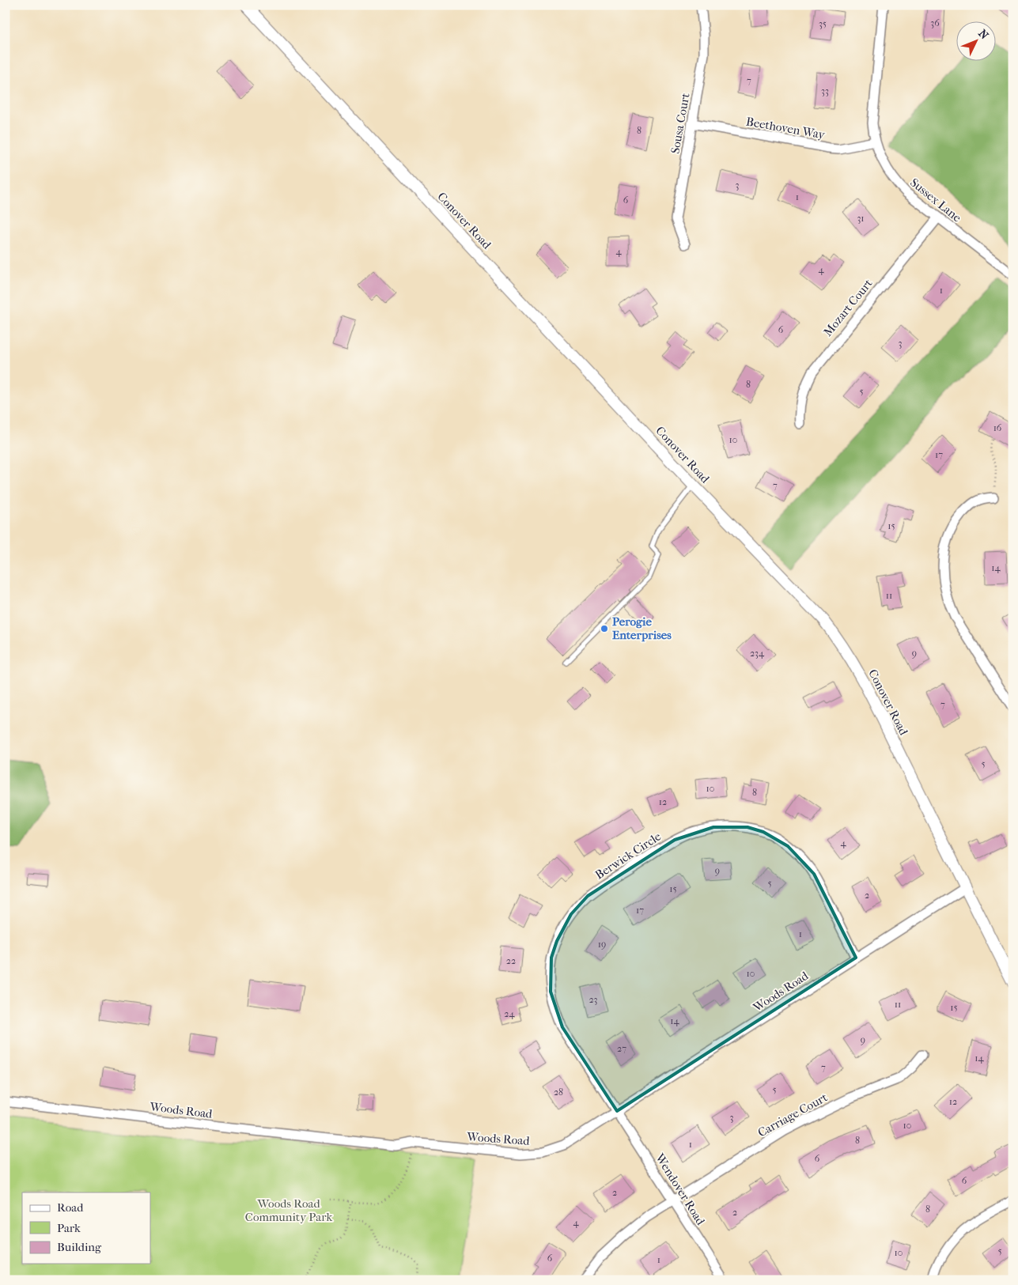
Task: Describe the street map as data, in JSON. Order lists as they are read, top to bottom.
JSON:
{
  "streets": {
    "street": [
      "Sousa Court",
      "Beethoven Way",
      "Sussex Lane",
      "Conover Road",
      "Mozart Court",
      "Berwick Circle",
      "Woods Road",
      "Carriage Court",
      "Wendover Road"
    ]
  },
  "crossings": [
    ["Sousa Court", "Beethoven Way"],
    ["Beethoven Way", "Sussex Lane"],
    ["Sussex Lane", "Mozart Court"],
    ["Conover Road", "Woods Road"],
    ["Berwick Circle", "Woods Road"],
    ["Berwick Circle", "Wendover Road"],
    ["Woods Road", "Wendover Road"],
    ["Carriage Court", "Wendover Road"]
  ],
  "parks": ["Woods Road Community Park"],
  "places": ["Perogie Enterprises"],
  "house_numbers": [
    "36",
    "35",
    "7",
    "33",
    "8",
    "3",
    "1",
    "6",
    "31",
    "4",
    "4",
    "1",
    "6",
    "3",
    "8",
    "5",
    "16",
    "10",
    "17",
    "7",
    "15",
    "14",
    "11",
    "234",
    "9",
    "7",
    "5",
    "10",
    "8",
    "12",
    "4",
    "9",
    "5",
    "15",
    "2",
    "17",
    "1",
    "19",
    "22",
    "10",
    "23",
    "11",
    "15",
    "24",
    "14",
    "9",
    "27",
    "14",
    "7",
    "5",
    "28",
    "12",
    "3",
    "10",
    "8",
    "1",
    "6",
    "6",
    "2",
    "8",
    "2",
    "4",
    "5",
    "10",
    "6",
    "1"
  ],
  "legend": ["Road", "Park", "Building"],
  "north": "top right"
}
